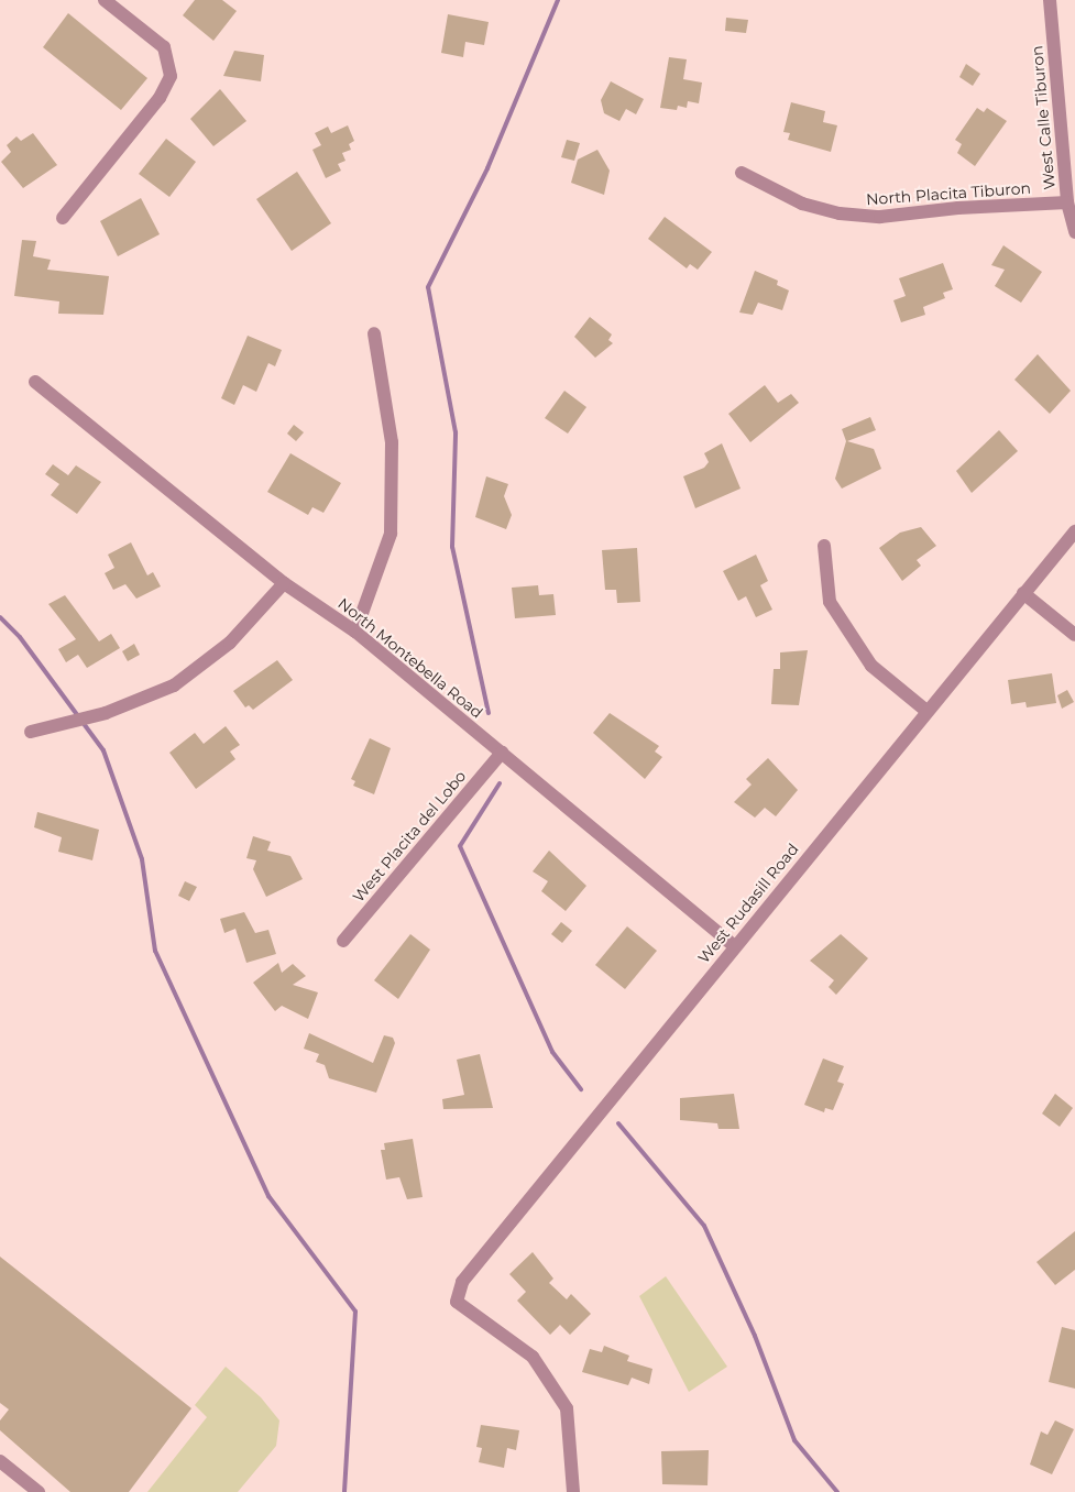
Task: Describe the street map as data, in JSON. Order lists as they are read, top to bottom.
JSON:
{
  "streets": {
    "street": [
      "West Calle Tiburon",
      "North Placita Tiburon",
      "North Montebella Road",
      "West Placita del Lobo",
      "West Rudasill Road"
    ]
  },
  "crossings": [
    ["West Calle Tiburon", "North Placita Tiburon"],
    ["North Montebella Road", "West Placita del Lobo"],
    ["North Montebella Road", "West Rudasill Road"]
  ]
}
